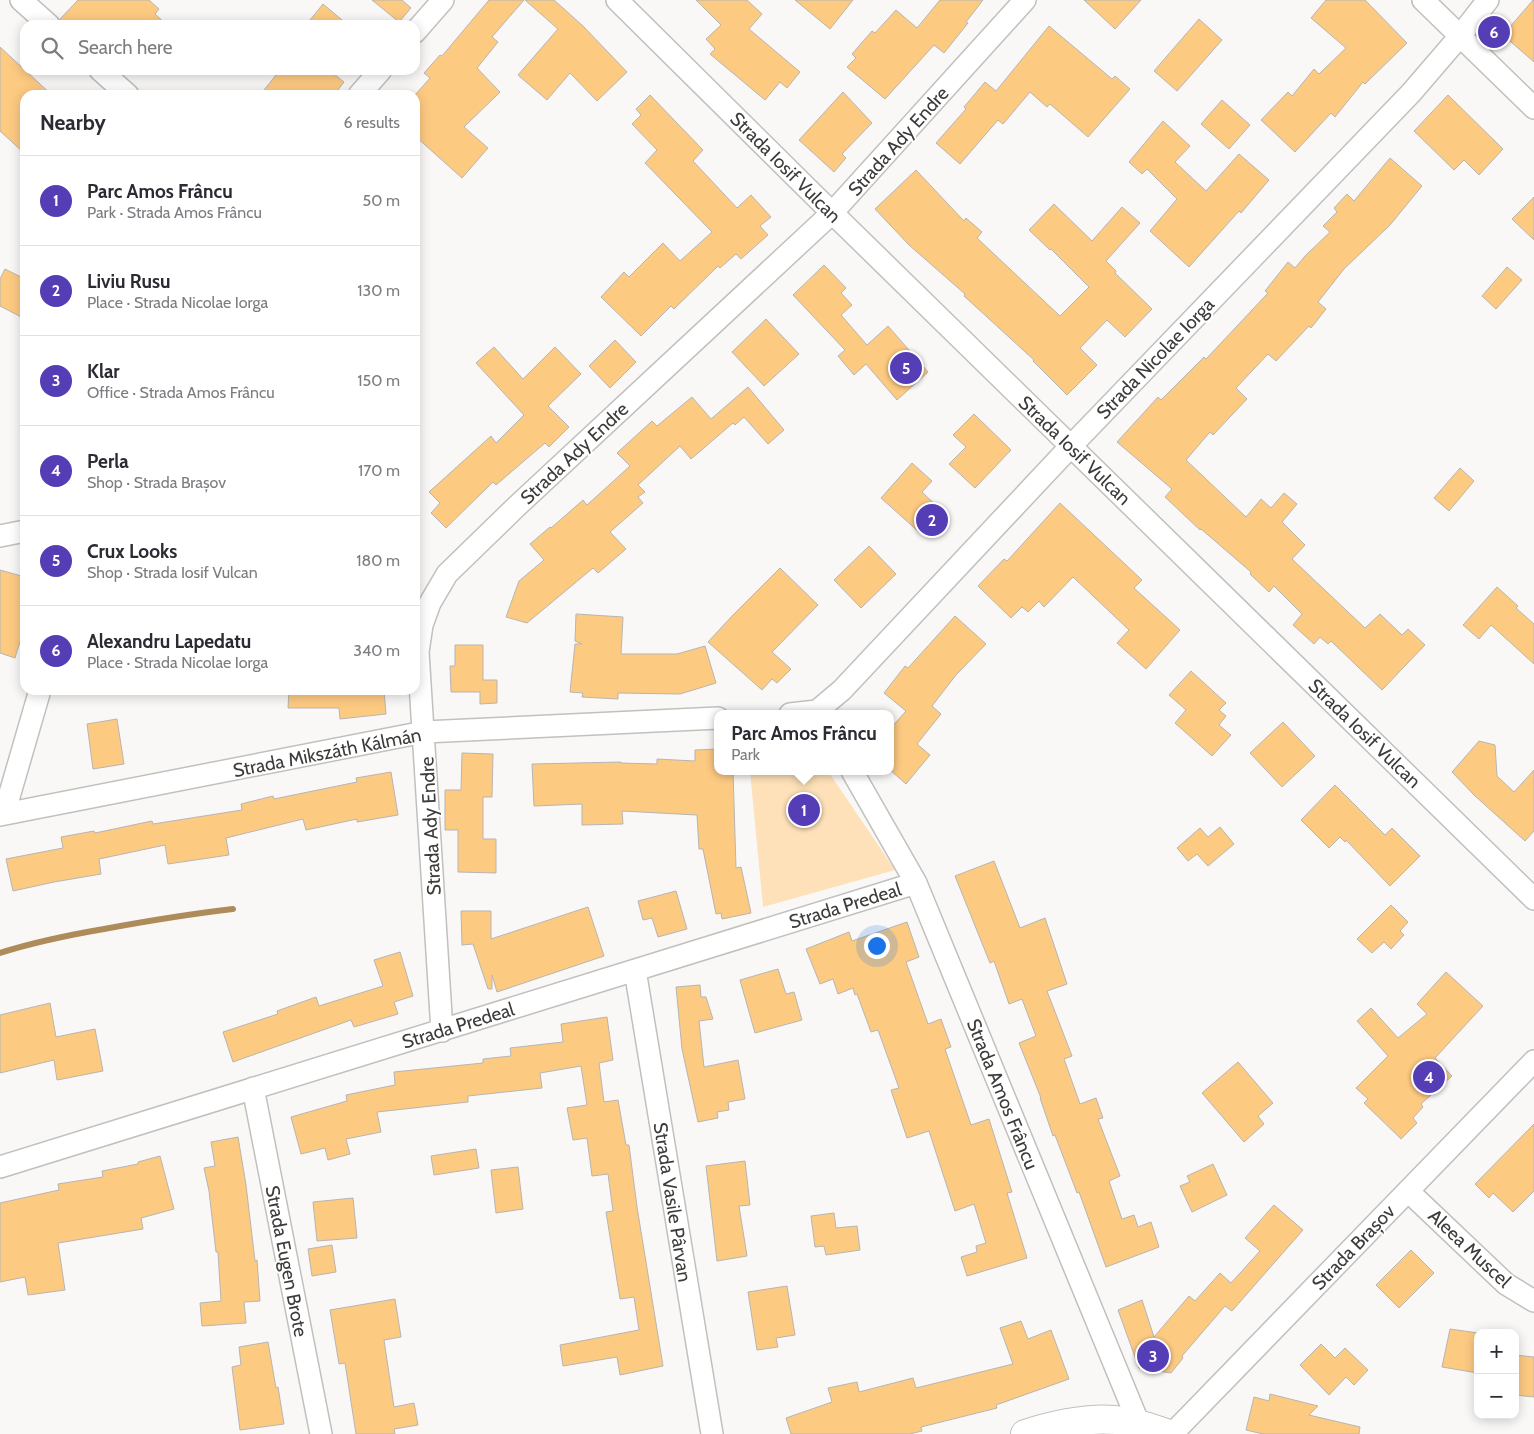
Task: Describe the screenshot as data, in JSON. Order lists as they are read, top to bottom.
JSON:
{
  "streets": {
    "street": [
      "Strada Ady Endre",
      "Strada Iosif Vulcan",
      "Strada Nicolae Iorga",
      "Strada Mikszáth Kálmán",
      "Strada Predeal",
      "Strada Amos Frâncu",
      "Strada Vasile Pârvan",
      "Strada Brașov",
      "Aleea Muscel",
      "Strada Eugen Brote"
    ]
  },
  "crossings": [
    ["Strada Ady Endre", "Strada Iosif Vulcan"],
    ["Strada Ady Endre", "Strada Mikszáth Kálmán"],
    ["Strada Ady Endre", "Strada Predeal"],
    ["Strada Iosif Vulcan", "Strada Nicolae Iorga"],
    ["Strada Predeal", "Strada Amos Frâncu"],
    ["Strada Predeal", "Strada Vasile Pârvan"],
    ["Strada Predeal", "Strada Eugen Brote"],
    ["Strada Brașov", "Aleea Muscel"]
  ],
  "page": {
    "pins": [
      "6",
      "5",
      "2",
      "1",
      "4",
      "3"
    ],
    "search": "Search here",
    "heading": ["Nearby", "6 results"],
    "list": [
      {
        "mark": "1",
        "name": "Parc Amos Frâncu",
        "note": "Park · Strada Amos Frâncu",
        "value": "50 m"
      },
      {
        "mark": "2",
        "name": "Liviu Rusu",
        "note": "Place · Strada Nicolae Iorga",
        "value": "130 m"
      },
      {
        "mark": "3",
        "name": "Klar",
        "note": "Office · Strada Amos Frâncu",
        "value": "150 m"
      },
      {
        "mark": "4",
        "name": "Perla",
        "note": "Shop · Strada Brașov",
        "value": "170 m"
      },
      {
        "mark": "5",
        "name": "Crux Looks",
        "note": "Shop · Strada Iosif Vulcan",
        "value": "180 m"
      },
      {
        "mark": "6",
        "name": "Alexandru Lapedatu",
        "note": "Place · Strada Nicolae Iorga",
        "value": "340 m"
      }
    ],
    "popup": ["Parc Amos Frâncu", "Park"],
    "map_buttons": ["+", "−"]
  }
}
